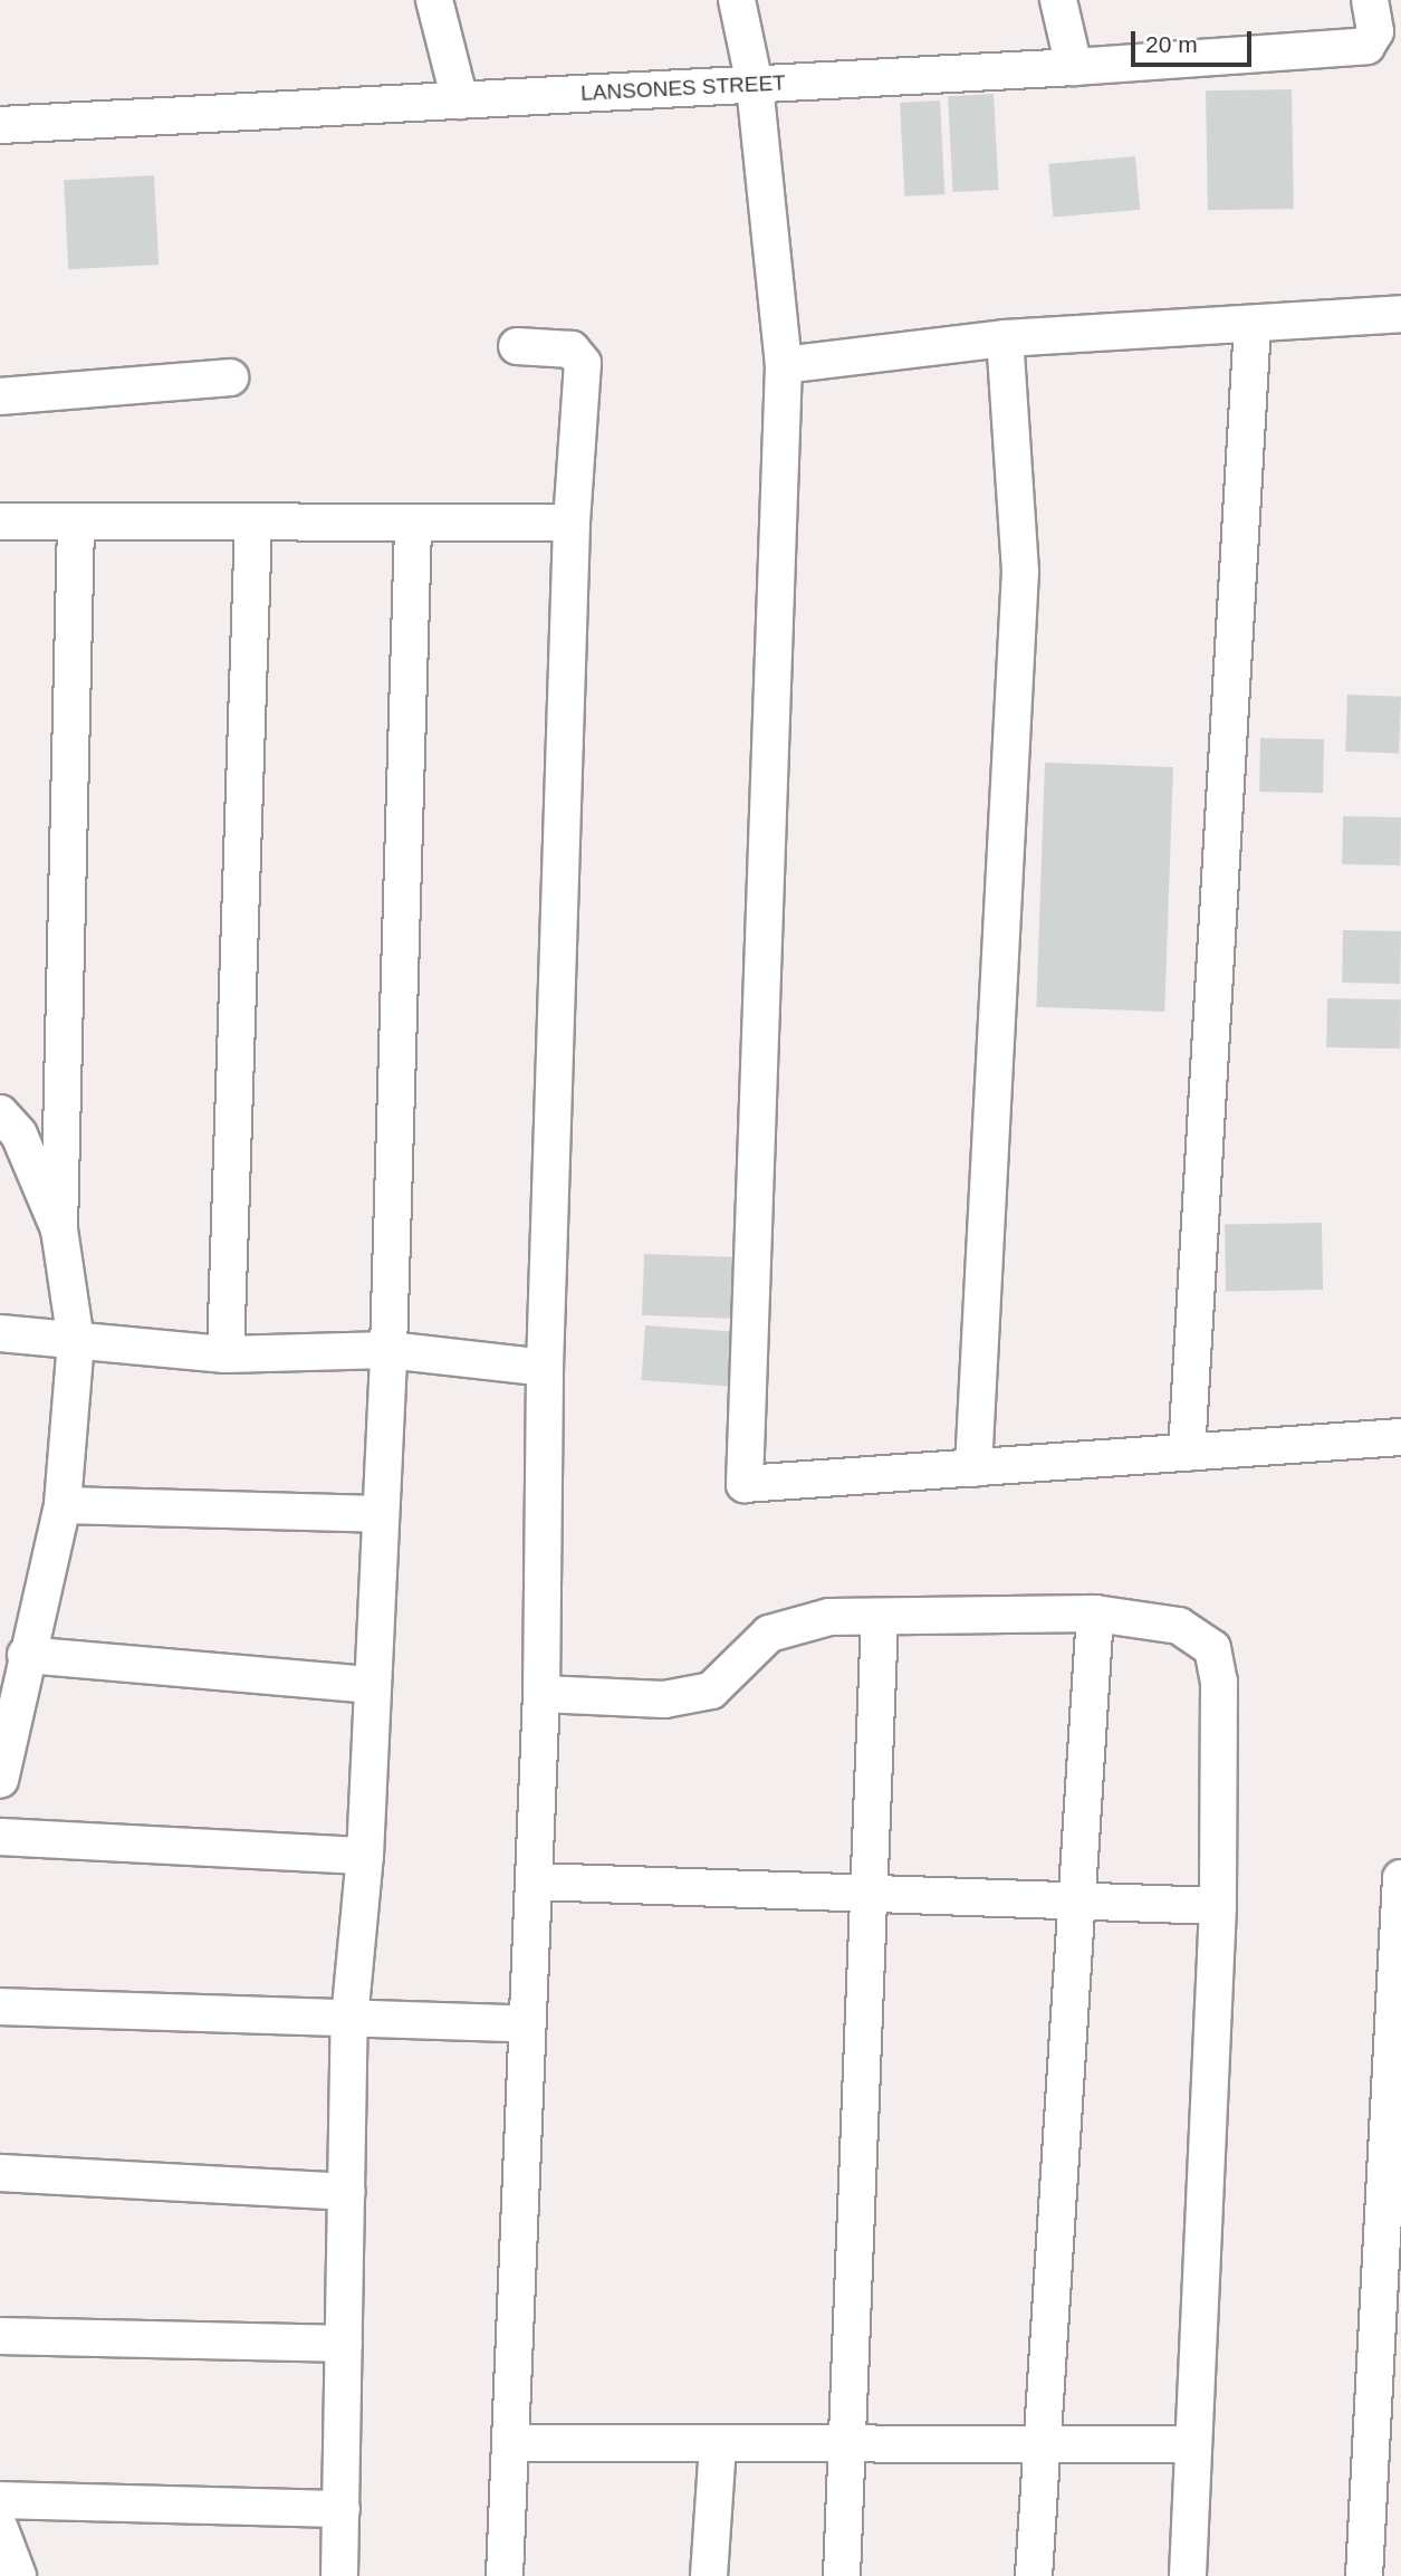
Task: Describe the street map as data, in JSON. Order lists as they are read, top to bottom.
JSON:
{
  "streets": {
    "street": ["LANSONES STREET"]
  },
  "scale_bar": "20 m"
}
